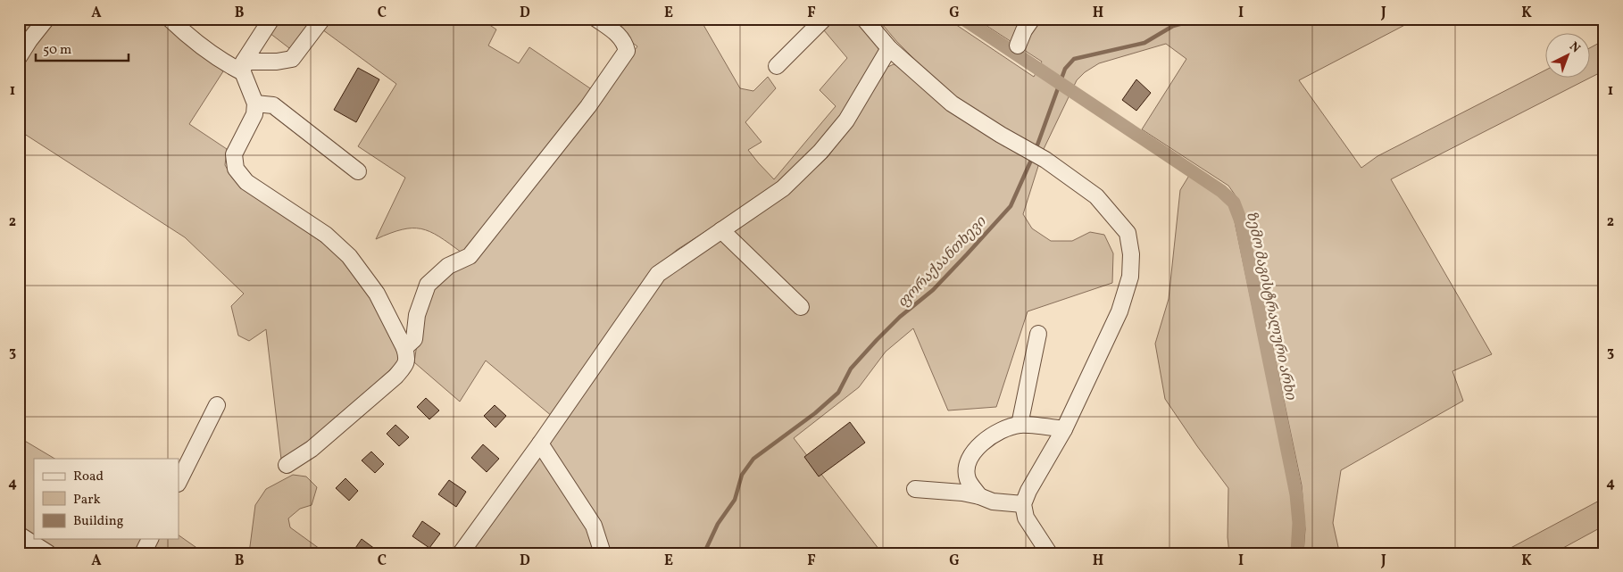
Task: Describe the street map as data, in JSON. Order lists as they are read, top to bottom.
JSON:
{
  "water": ["ფორაქაანთხევი", "ზემო მაგისტრალური არხი"],
  "legend": ["Road", "Park", "Building"],
  "scale_bar": "50 m",
  "north": "top right",
  "grid": {
    "columns": [
      "A",
      "B",
      "C",
      "D",
      "E",
      "F",
      "G",
      "H",
      "I",
      "J",
      "K"
    ],
    "rows": [
      "1",
      "2",
      "3",
      "4"
    ]
  }
}
